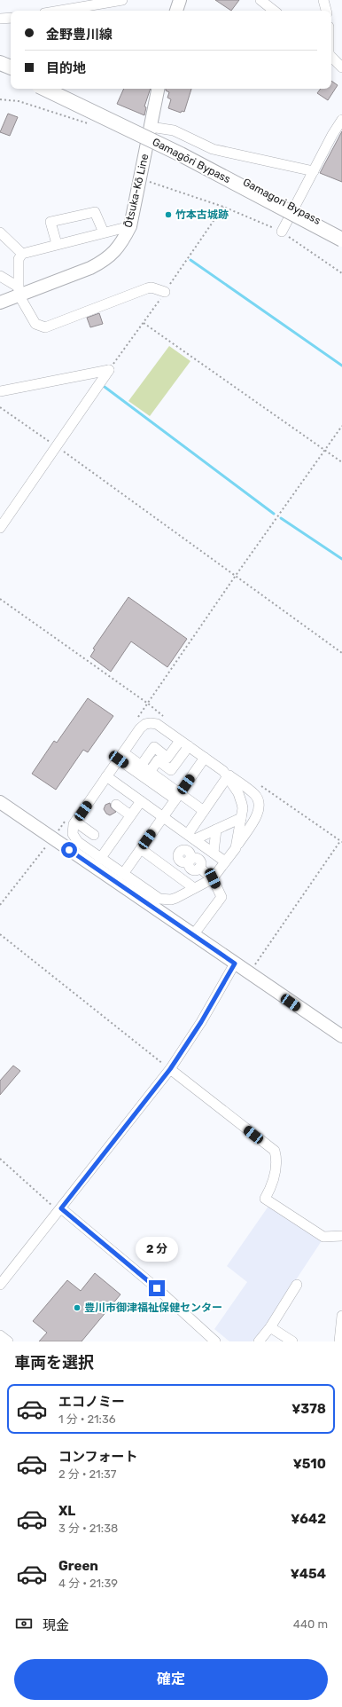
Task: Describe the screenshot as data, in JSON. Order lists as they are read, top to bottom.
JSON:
{
  "streets": {
    "highway": ["Gamagōri Bypass", "Gamagori Bypass"],
    "main road": ["Ōtsuka-Kō Line"]
  },
  "places": ["竹本古城跡", "豊川市御津福祉保健センター"],
  "page": {
    "banner": ["金野豊川線", "目的地"],
    "bubble": "2 分",
    "heading": "車両を選択",
    "list": [
      {
        "name": "エコノミー",
        "note": "1 分 · 21:36",
        "value": "¥378"
      },
      {
        "name": "コンフォート",
        "note": "2 分 · 21:37",
        "value": "¥510"
      },
      {
        "name": "XL",
        "note": "3 分 · 21:38",
        "value": "¥642"
      },
      {
        "name": "Green",
        "note": "4 分 · 21:39",
        "value": "¥454"
      }
    ],
    "pay": ["現金", "440 m"],
    "buttons": "確定"
  }
}
